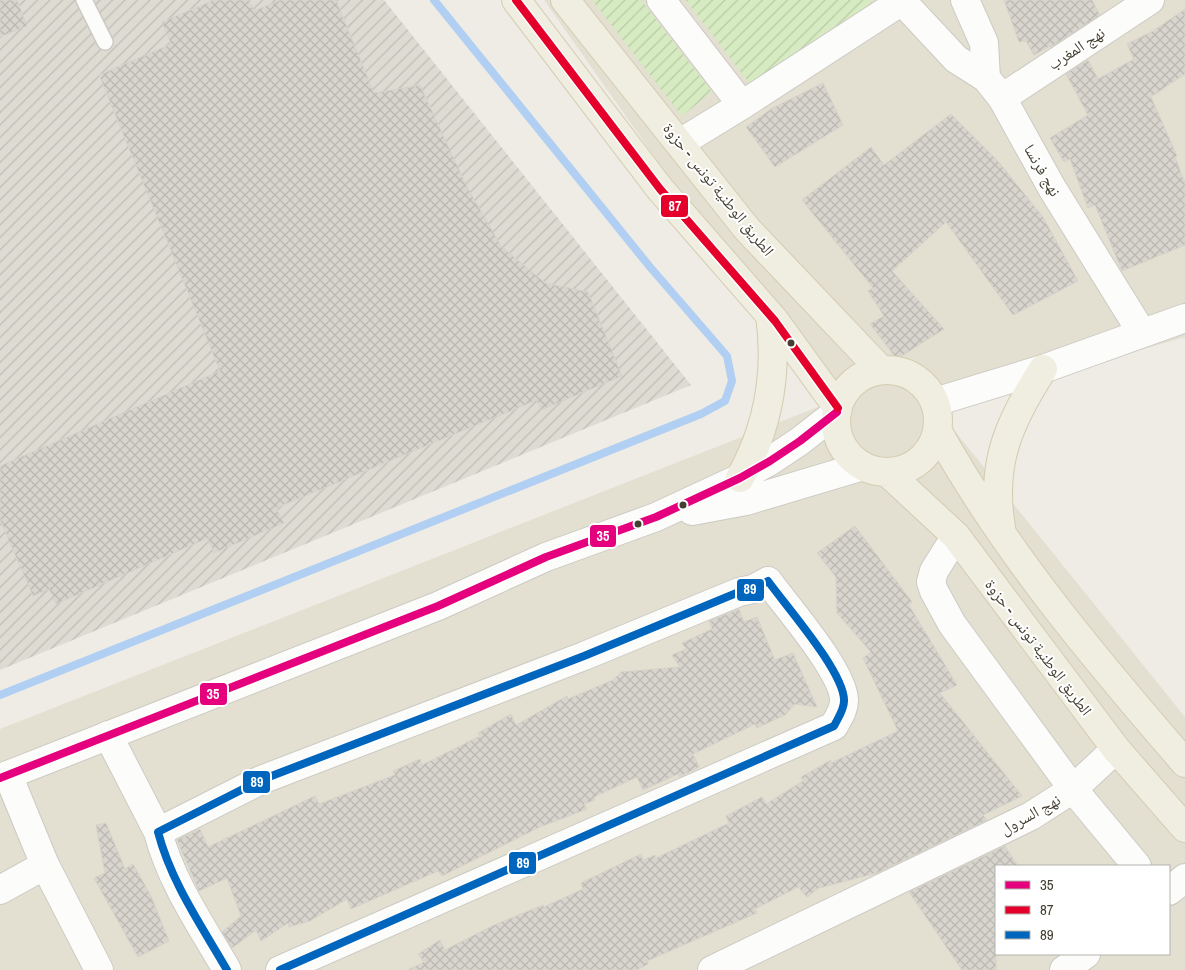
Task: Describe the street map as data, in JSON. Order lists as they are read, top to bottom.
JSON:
{
  "streets": {
    "main road": ["الطريق الوطنية تونس - حزوة"],
    "street": ["نهج المغرب", "نهج فرنسا", "نهج السرول"]
  },
  "crossings": [
    ["نهج المغرب", "نهج فرنسا"],
    ["الطريق الوطنية تونس - حزوة", "نهج السرول"]
  ],
  "lines": ["transit line 87", "transit line 35", "transit line 89"],
  "legend": ["35", "87", "89"]
}
